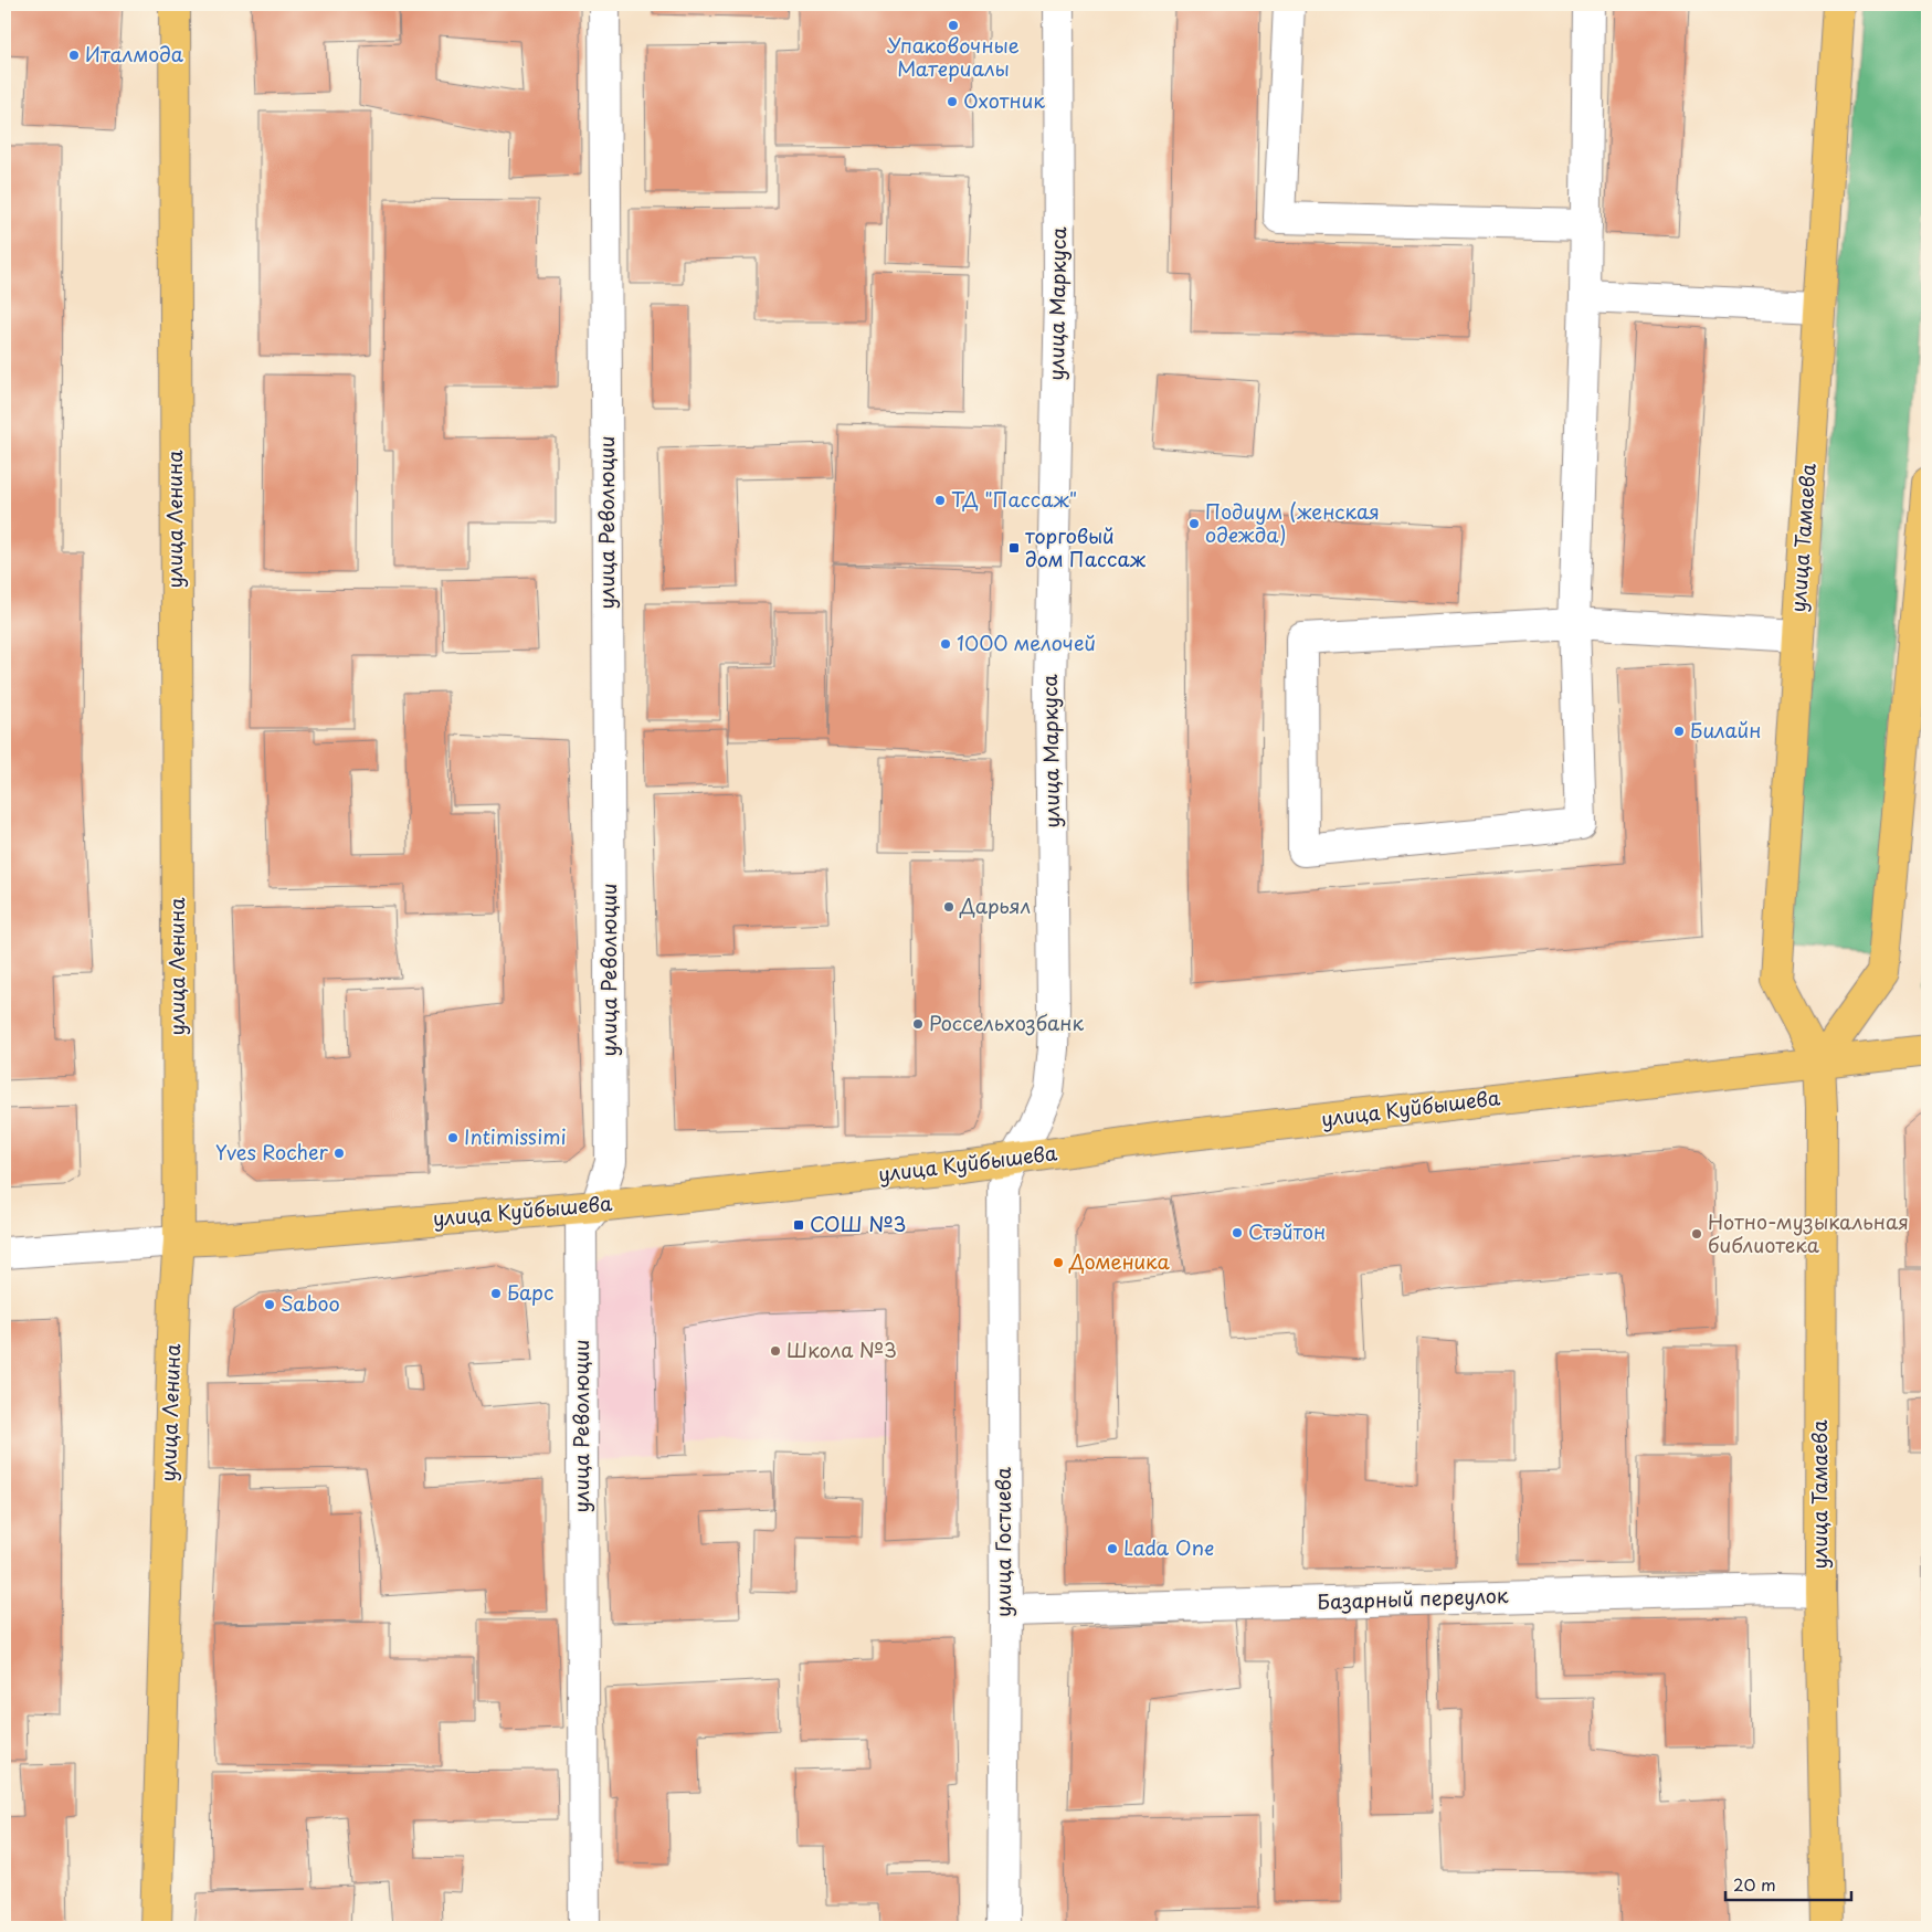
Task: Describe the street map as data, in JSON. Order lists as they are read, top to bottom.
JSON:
{
  "streets": {
    "main road": ["улица Ленина", "улица Тамаева", "улица Куйбышева"],
    "street": [
      "улица Маркуса",
      "улица Революции",
      "улица Гостиева",
      "Базарный переулок"
    ]
  },
  "crossings": [
    ["улица Маркуса", "улица Куйбышева"],
    ["улица Маркуса", "улица Гостиева"],
    ["улица Ленина", "улица Куйбышева"],
    ["улица Революции", "улица Куйбышева"],
    ["улица Тамаева", "улица Куйбышева"],
    ["улица Тамаева", "Базарный переулок"],
    ["улица Куйбышева", "улица Гостиева"],
    ["улица Гостиева", "Базарный переулок"]
  ],
  "places": {
    "other": [
      "Упаковочные Материалы",
      "Италмода",
      "Охотник",
      "ТД \"Пассаж\"",
      "Подиум (женская одежда)",
      "1000 мелочей",
      "Билайн",
      "Дарьял",
      "Россельхозбанк",
      "Intimissimi",
      "Yves Rocher",
      "Стэйтон",
      "Нотно-музыкальная библиотека",
      "Доменика",
      "Барс",
      "Saboo",
      "Школа №3",
      "Lada One"
    ],
    "transit": ["торговый дом Пассаж", "СОШ №3"]
  },
  "scale_bar": "20 m"
}
